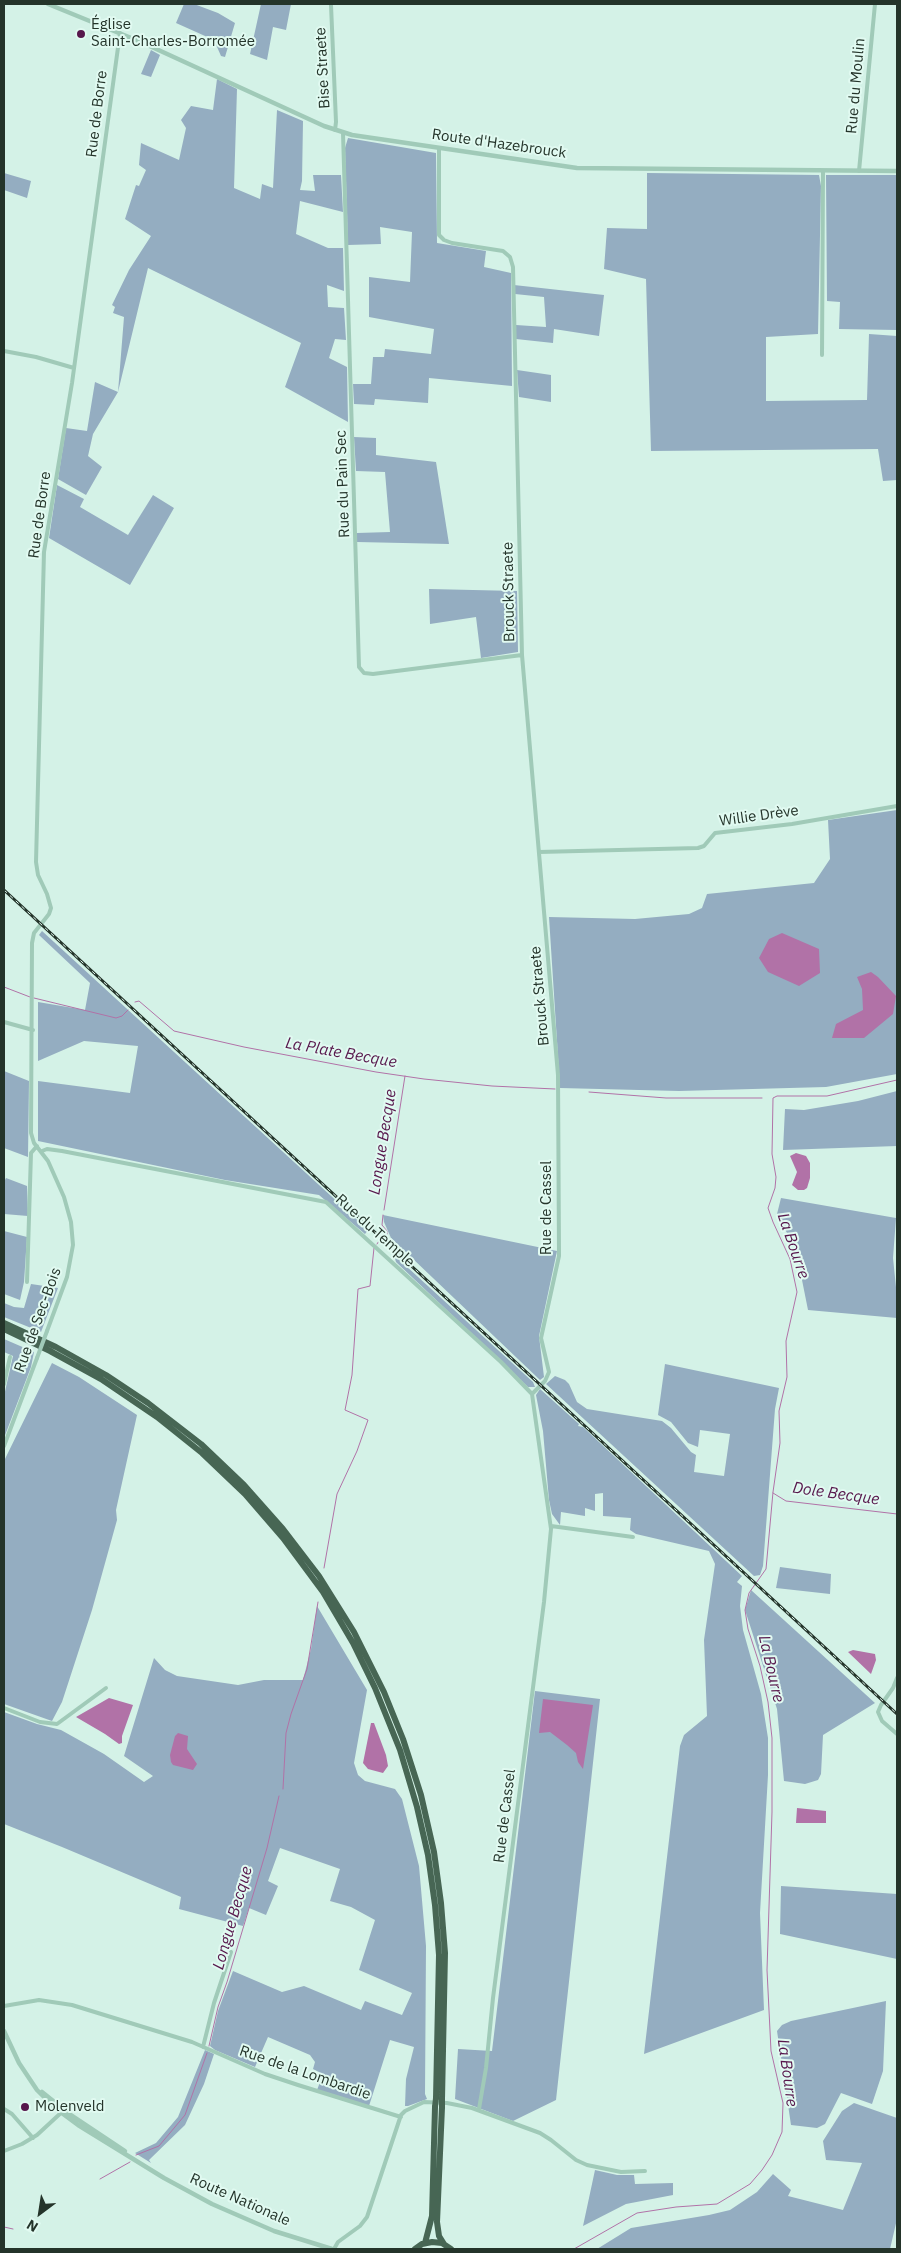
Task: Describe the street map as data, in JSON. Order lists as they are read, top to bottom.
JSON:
{
  "streets": {
    "street": [
      "Bise Straete",
      "Rue du Moulin",
      "Rue de Borre",
      "Route d'Hazebrouck",
      "Rue du Pain Sec",
      "Brouck Straete",
      "Willie Drève",
      "Rue de Cassel",
      "Rue du Temple",
      "Rue de Sec-Bois",
      "Rue de la Lombardie",
      "Route Nationale"
    ]
  },
  "crossings": [
    ["Bise Straete", "Route d'Hazebrouck"],
    ["Rue du Moulin", "Route d'Hazebrouck"],
    ["Rue de Borre", "Route d'Hazebrouck"],
    ["Rue de Borre", "Rue de Sec-Bois"],
    ["Route d'Hazebrouck", "Rue du Pain Sec"],
    ["Route d'Hazebrouck", "Brouck Straete"],
    ["Rue du Pain Sec", "Brouck Straete"],
    ["Brouck Straete", "Willie Drève"],
    ["Brouck Straete", "Rue de Cassel"],
    ["Rue de Cassel", "Rue du Temple"],
    ["Rue du Temple", "Rue de Sec-Bois"]
  ],
  "water": [
    "La Plate Becque",
    "Longue Becque",
    "La Bourre",
    "Dole Becque"
  ],
  "places": ["Église Saint-Charles-Borromée", "Molenveld"],
  "north": "bottom left"
}
